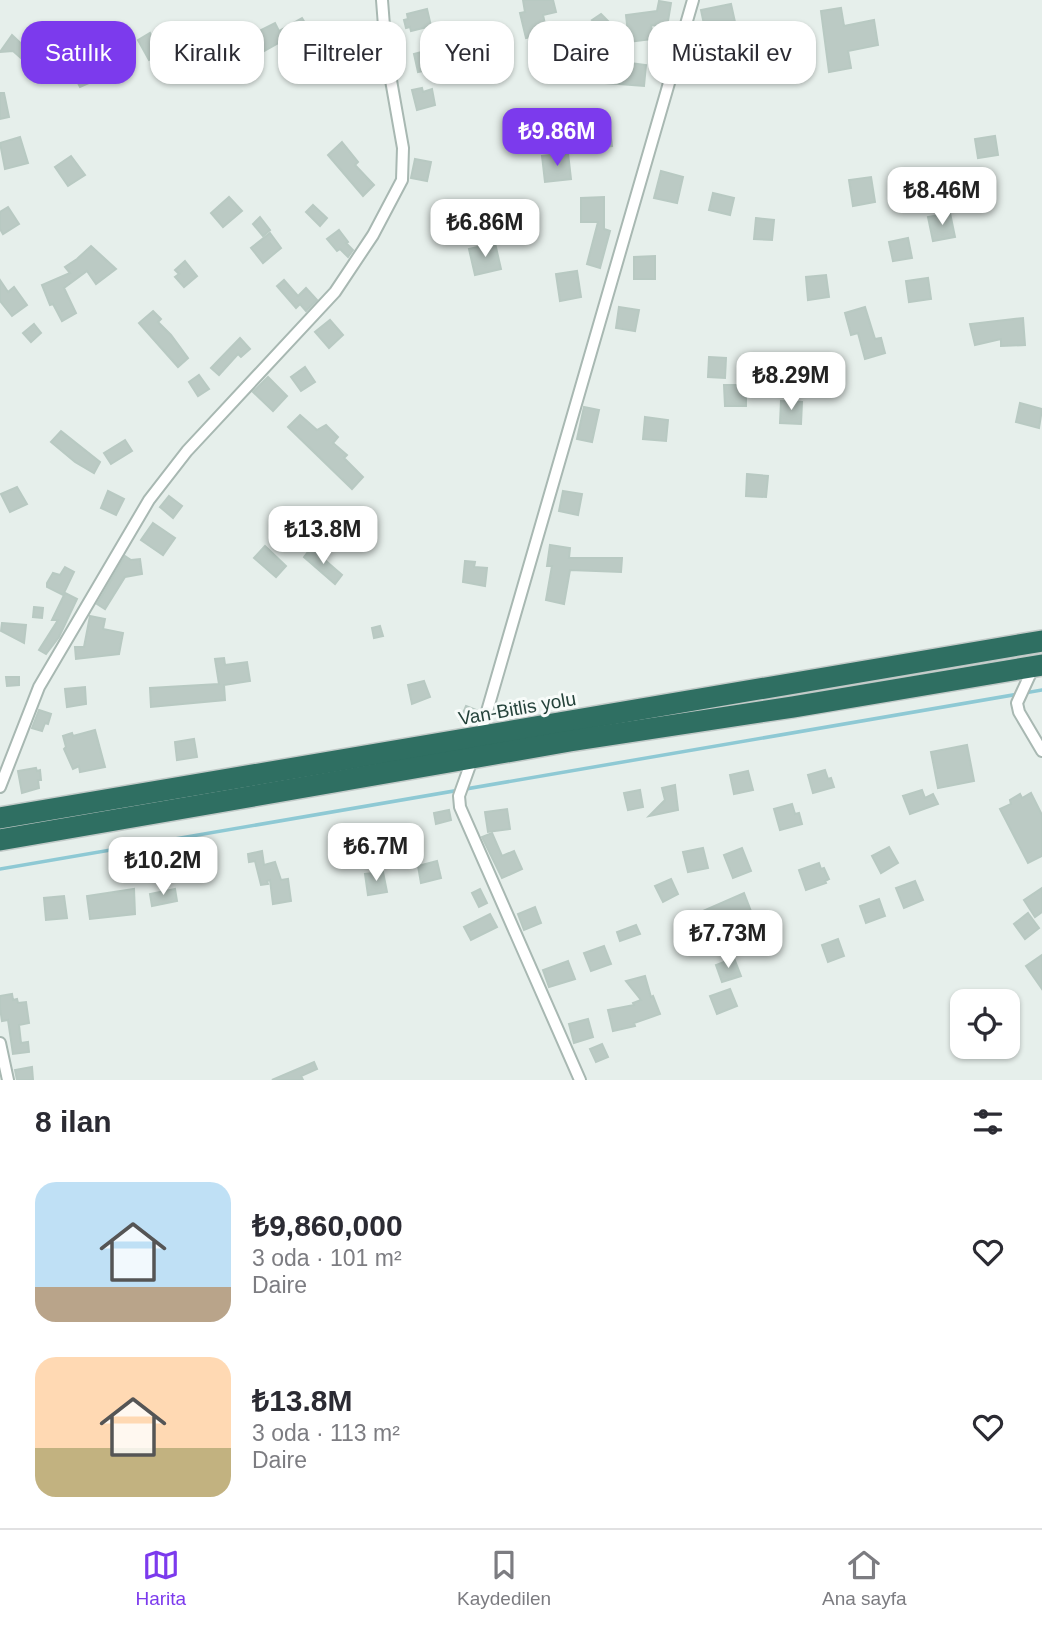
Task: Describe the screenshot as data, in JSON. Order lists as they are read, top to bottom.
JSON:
{
  "streets": {
    "highway": ["Van-Bitlis yolu"]
  },
  "page": {
    "chip": [
      "Satılık",
      "Kiralık",
      "Filtreler",
      "Yeni",
      "Daire",
      "Müstakil ev"
    ],
    "price": [
      "₺9.86M",
      "₺8.46M",
      "₺6.86M",
      "₺8.29M",
      "₺13.8M",
      "₺6.7M",
      "₺10.2M",
      "₺7.73M"
    ],
    "heading": "8 ilan",
    "list": [
      {
        "name": "₺9,860,000",
        "note": "3 oda · 101 m² · Daire"
      },
      {
        "name": "₺13.8M",
        "note": "3 oda · 113 m² · Daire"
      }
    ],
    "tabs": ["Harita", "Kaydedilen", "Ana sayfa"]
  }
}
